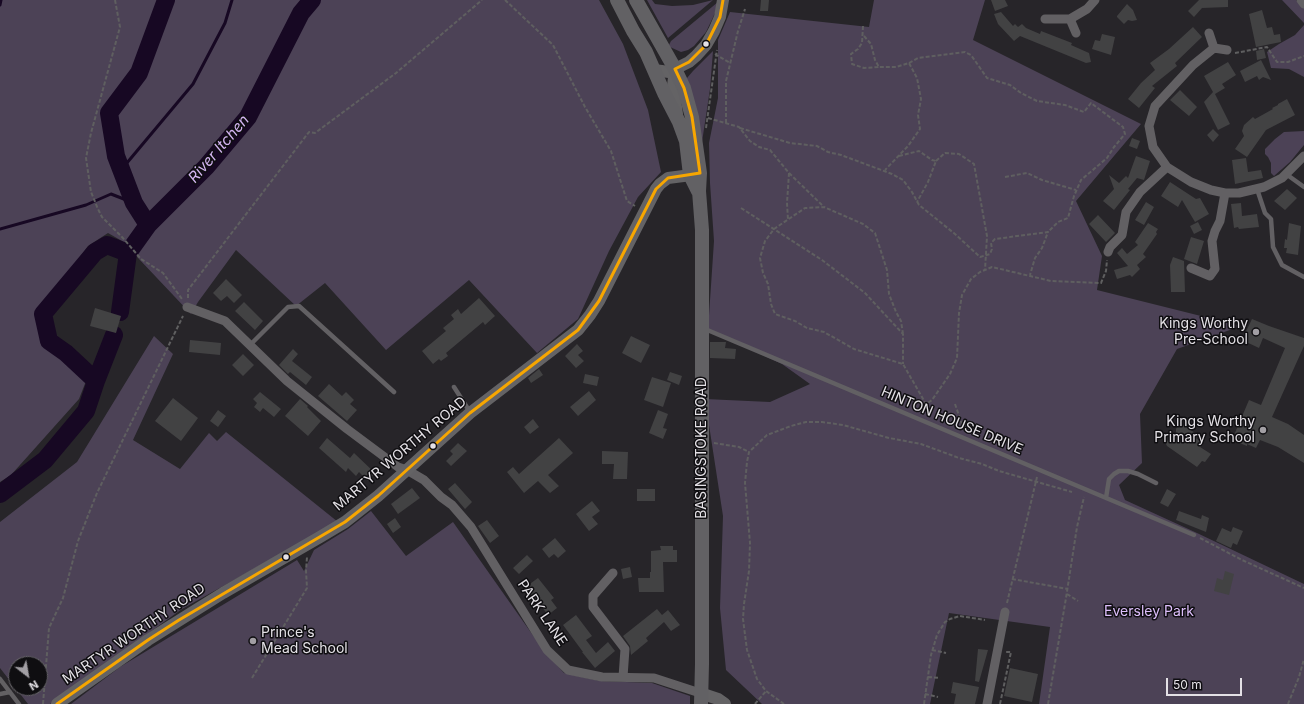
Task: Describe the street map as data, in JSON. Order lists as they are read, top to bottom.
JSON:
{
  "streets": {
    "main road": ["BASINGSTOKE ROAD", "MARTYR WORTHY ROAD"],
    "street": ["PARK LANE"],
    "lane": ["HINTON HOUSE DRIVE"]
  },
  "crossings": [
    ["HINTON HOUSE DRIVE", "BASINGSTOKE ROAD"],
    ["BASINGSTOKE ROAD", "MARTYR WORTHY ROAD"],
    ["BASINGSTOKE ROAD", "PARK LANE"],
    ["MARTYR WORTHY ROAD", "PARK LANE"]
  ],
  "water": ["River Itchen"],
  "parks": ["Eversley Park"],
  "places": ["Kings Worthy Pre-School", "Kings Worthy Primary School", "Prince's Mead School"],
  "scale_bar": "50 m",
  "north": "bottom right"
}
